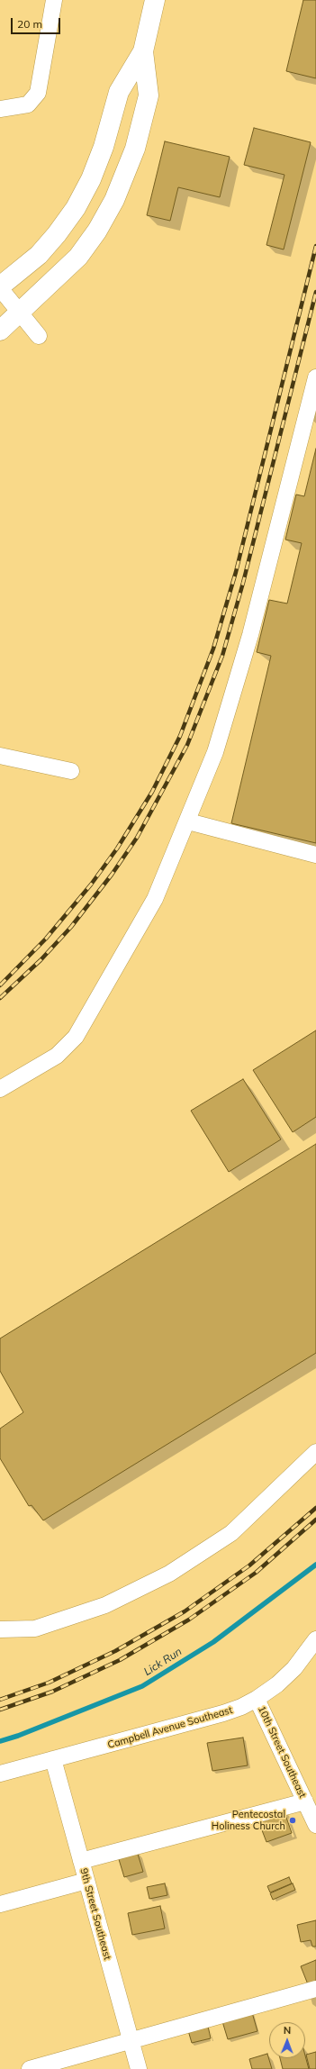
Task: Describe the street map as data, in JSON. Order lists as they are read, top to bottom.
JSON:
{
  "streets": {
    "street": ["Campbell Avenue Southeast", "10th Street Southeast", "9th Street Southeast"]
  },
  "crossings": [
    ["Campbell Avenue Southeast", "10th Street Southeast"],
    ["Campbell Avenue Southeast", "9th Street Southeast"]
  ],
  "water": ["Lick Run"],
  "places": ["Pentecostal Holiness Church"],
  "scale_bar": "20 m",
  "north": "top"
}
